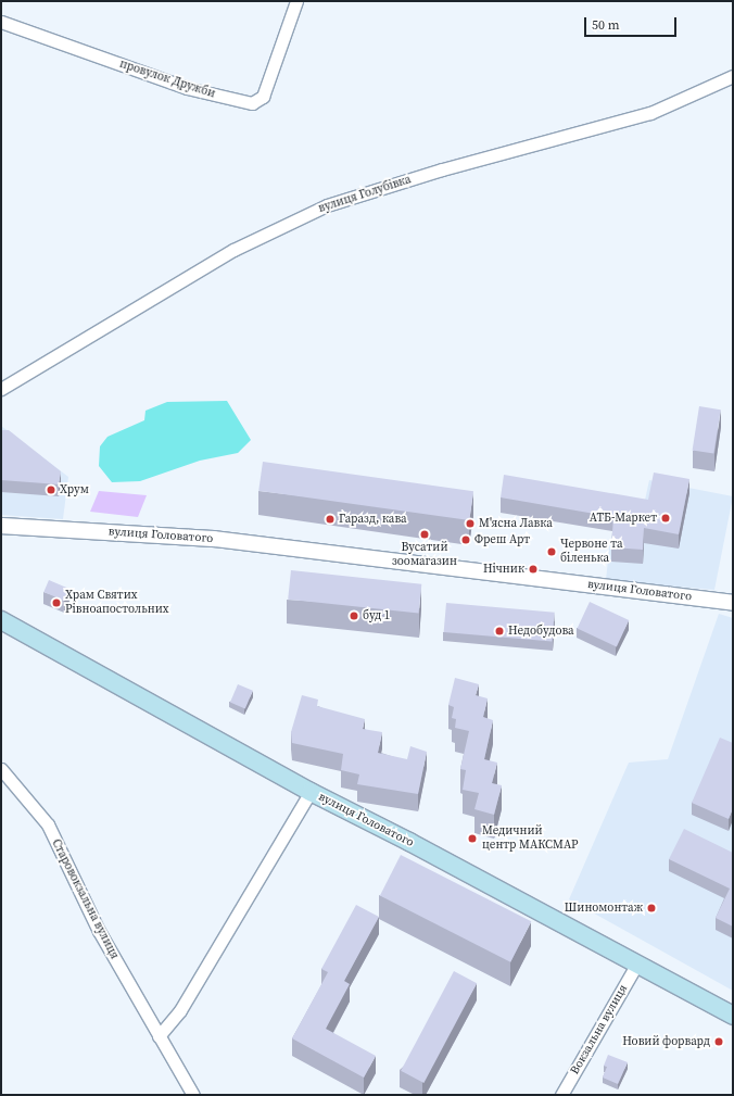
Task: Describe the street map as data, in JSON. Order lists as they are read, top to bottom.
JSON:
{
  "streets": {
    "main road": ["вулиця Головатого"],
    "street": [
      "провулок Дружби",
      "вулиця Голубівка",
      "Старовокзальна вулиця",
      "Вокзальна вулиця"
    ]
  },
  "crossings": [
    ["вулиця Головатого", "Вокзальна вулиця"]
  ],
  "places": [
    "Хрум",
    "АТБ-Маркет",
    "Гаразд, кава",
    "М'ясна Лавка",
    "Вусатий зоомагазин",
    "Фреш Арт",
    "Червоне та біленька",
    "Нічник",
    "Храм Святих Рівноапостольних",
    "буд 1",
    "Недобудова",
    "Медичний центр МАКСМАР",
    "Шиномонтаж",
    "Новий форвард"
  ],
  "scale_bar": "50 m"
}
